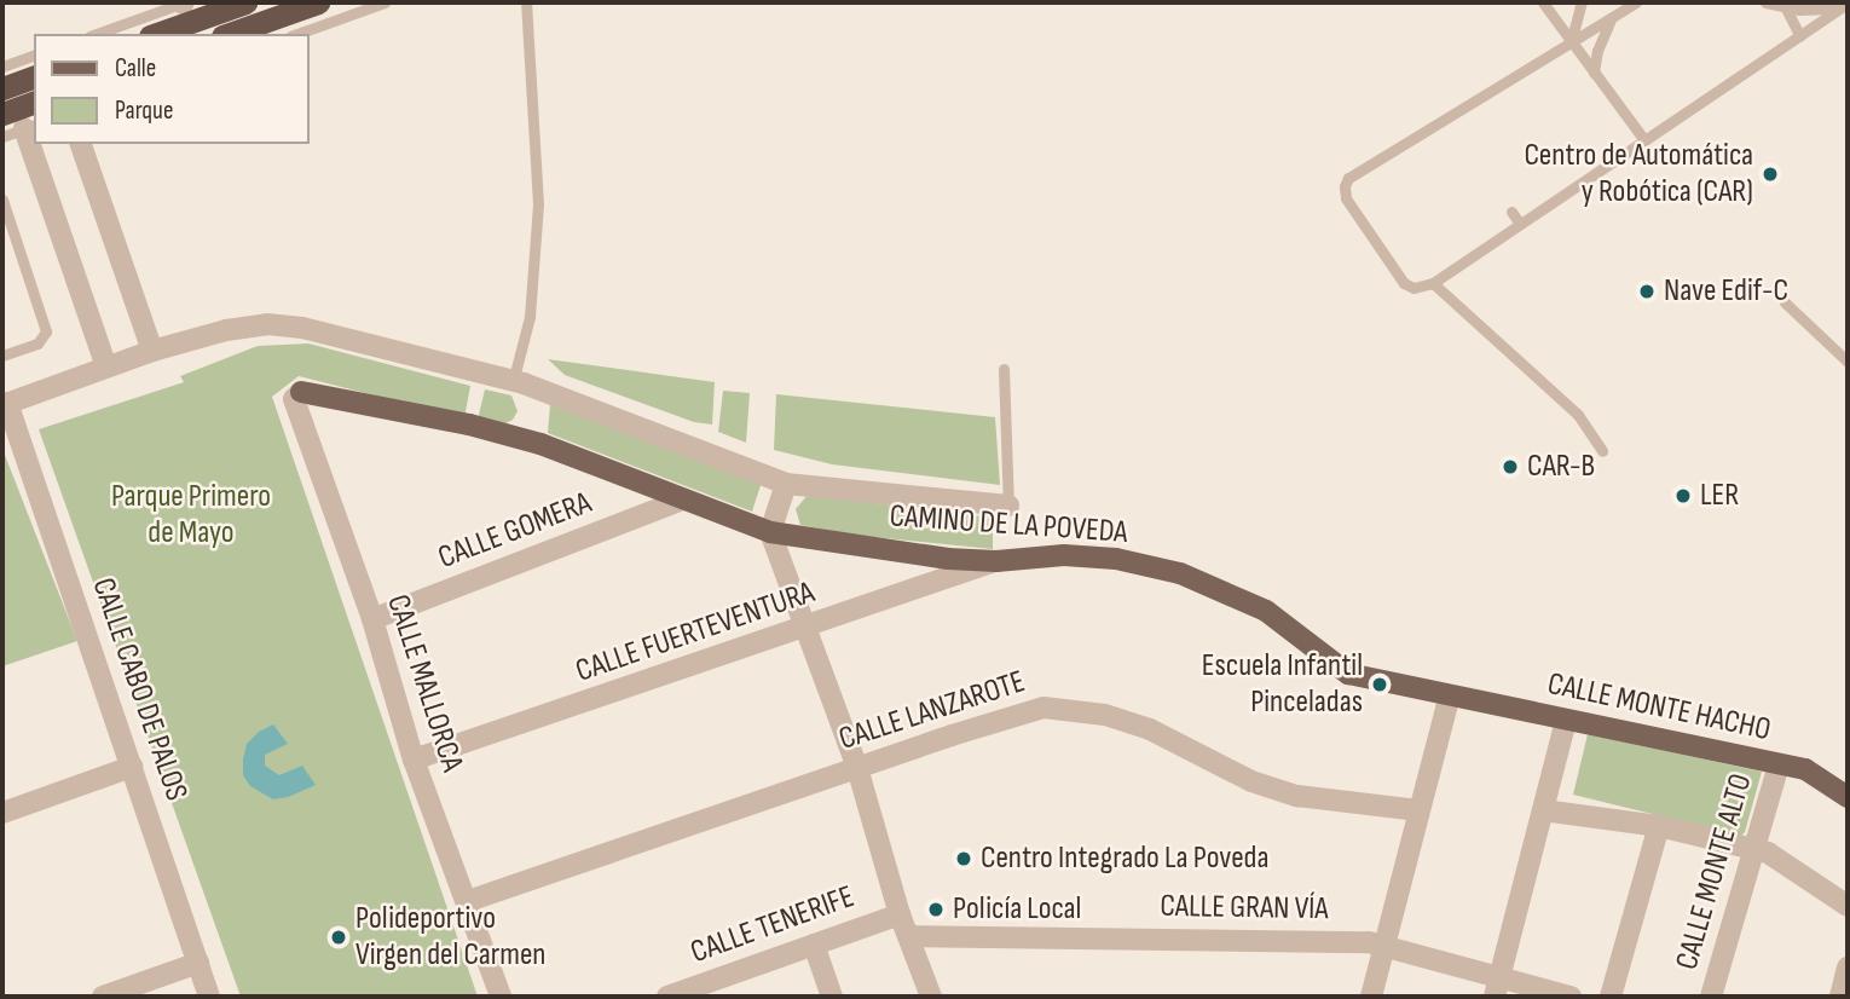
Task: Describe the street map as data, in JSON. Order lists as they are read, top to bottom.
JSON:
{
  "streets": {
    "main road": ["CAMINO DE LA POVEDA", "CALLE MONTE HACHO"],
    "street": [
      "CALLE GOMERA",
      "CALLE FUERTEVENTURA",
      "CALLE MALLORCA",
      "CALLE CABO DE PALOS",
      "CALLE LANZAROTE",
      "CALLE MONTE ALTO",
      "CALLE GRAN VÍA",
      "CALLE TENERIFE"
    ]
  },
  "crossings": [
    ["CAMINO DE LA POVEDA", "CALLE GOMERA"],
    ["CAMINO DE LA POVEDA", "CALLE FUERTEVENTURA"],
    ["CAMINO DE LA POVEDA", "CALLE MALLORCA"],
    ["CAMINO DE LA POVEDA", "CALLE CABO DE PALOS"],
    ["CAMINO DE LA POVEDA", "CALLE MONTE HACHO"],
    ["CALLE GOMERA", "CALLE MALLORCA"],
    ["CALLE FUERTEVENTURA", "CALLE MALLORCA"],
    ["CALLE MALLORCA", "CALLE LANZAROTE"],
    ["CALLE MONTE HACHO", "CALLE MONTE ALTO"]
  ],
  "parks": ["Parque Primero de Mayo"],
  "places": [
    "Centro de Automática y Robótica (CAR)",
    "Nave Edif-C",
    "CAR-B",
    "LER",
    "Escuela Infantil Pinceladas",
    "Centro Integrado La Poveda",
    "Policía Local",
    "Polideportivo Virgen del Carmen"
  ],
  "legend": ["Calle", "Parque"]
}
